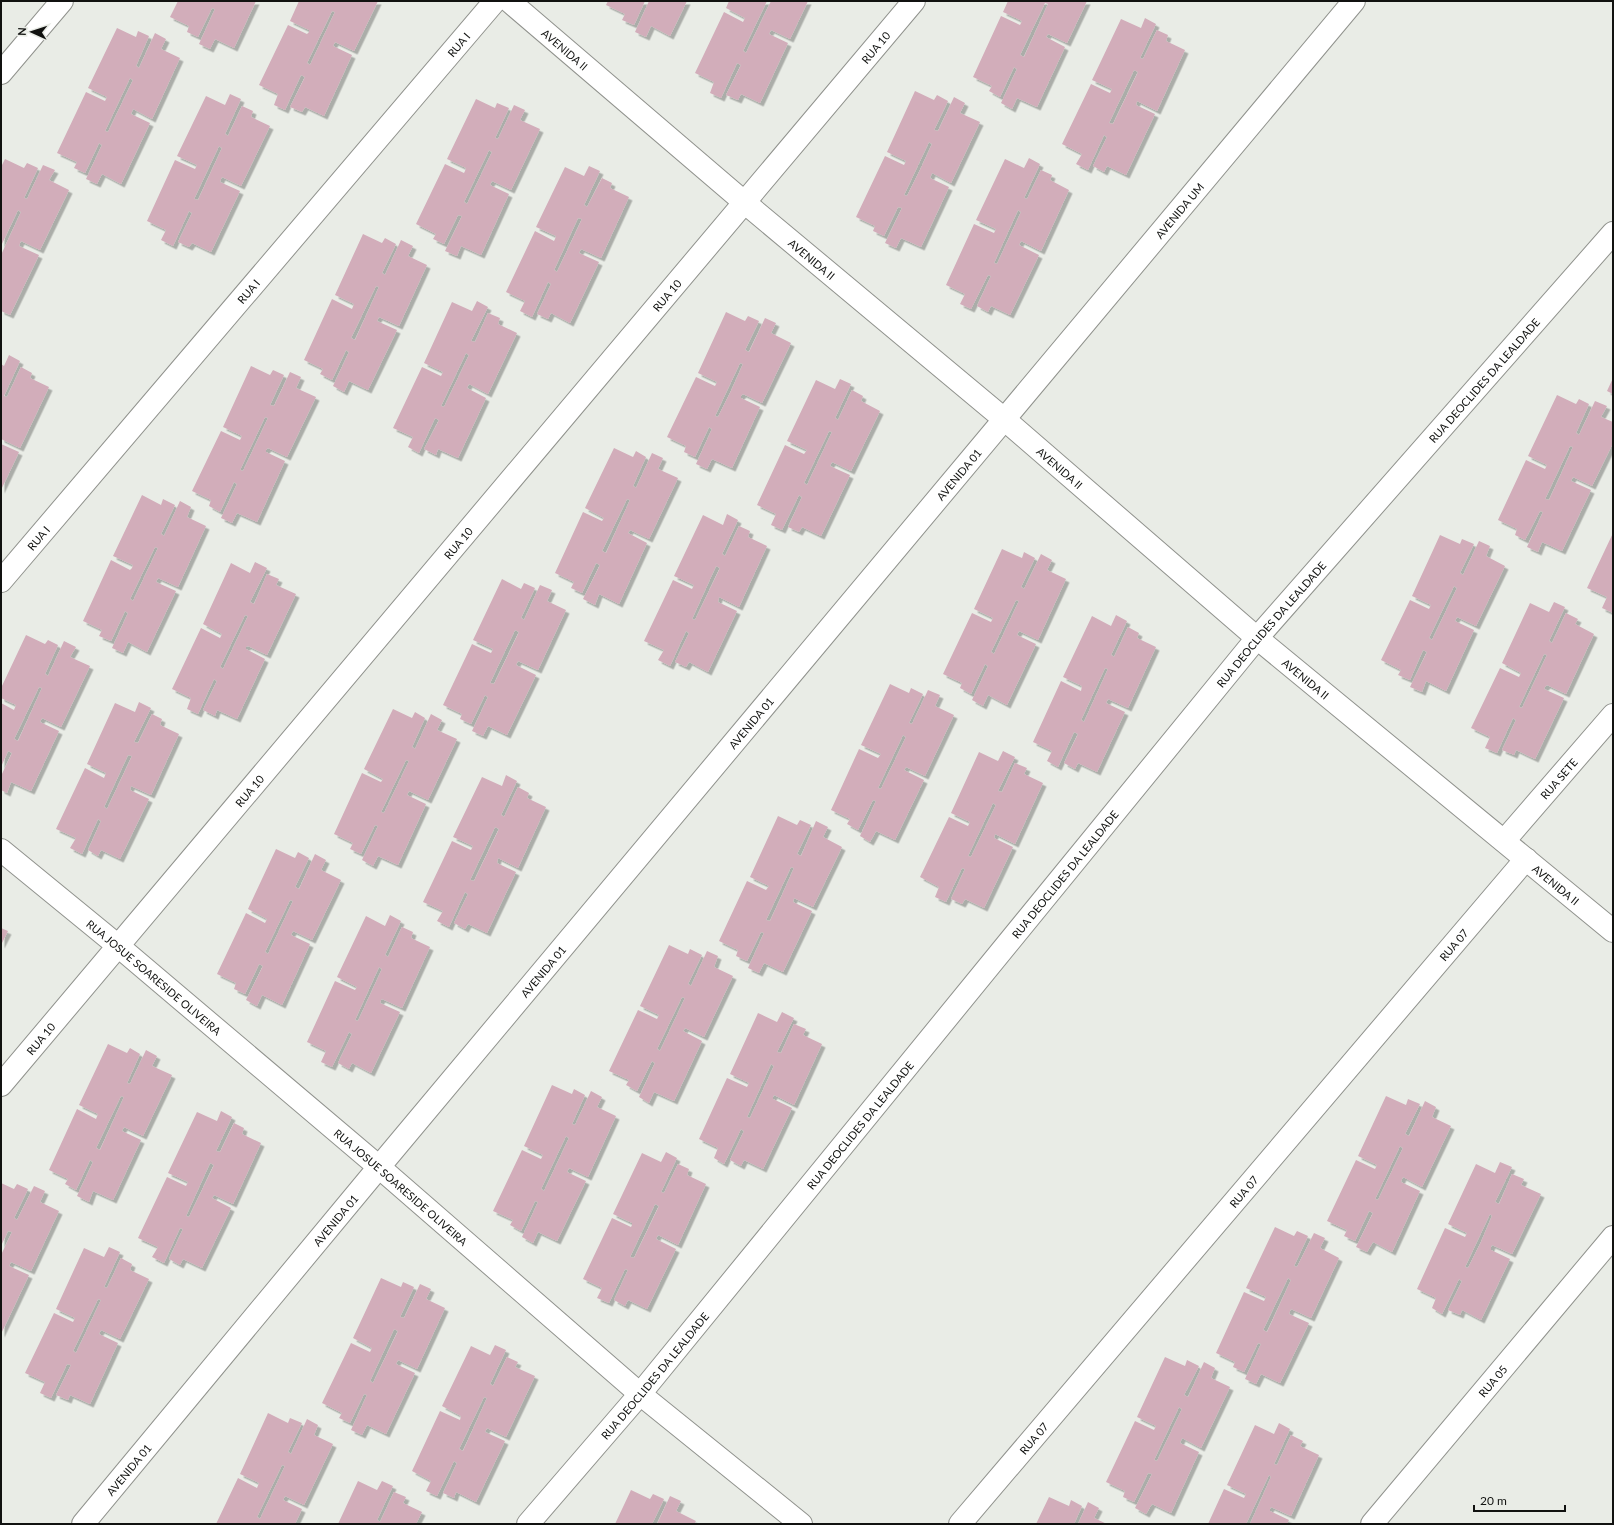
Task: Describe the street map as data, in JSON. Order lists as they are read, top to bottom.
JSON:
{
  "streets": {
    "street": [
      "RUA I",
      "RUA 10",
      "AVENIDA II",
      "AVENIDA UM",
      "RUA DEOCLIDES DA LEALDADE",
      "AVENIDA 01",
      "RUA SETE",
      "RUA 07",
      "RUA JOSUE SOARESIDE OLIVEIRA",
      "RUA 05"
    ]
  },
  "crossings": [
    ["RUA 10", "AVENIDA II"],
    ["RUA 10", "RUA JOSUE SOARESIDE OLIVEIRA"],
    ["AVENIDA II", "AVENIDA UM"],
    ["AVENIDA II", "RUA DEOCLIDES DA LEALDADE"],
    ["AVENIDA II", "AVENIDA 01"],
    ["AVENIDA II", "RUA SETE"],
    ["AVENIDA II", "RUA 07"],
    ["AVENIDA UM", "AVENIDA 01"],
    ["RUA DEOCLIDES DA LEALDADE", "RUA JOSUE SOARESIDE OLIVEIRA"],
    ["AVENIDA 01", "RUA JOSUE SOARESIDE OLIVEIRA"]
  ],
  "scale_bar": "20 m",
  "north": "left"
}
